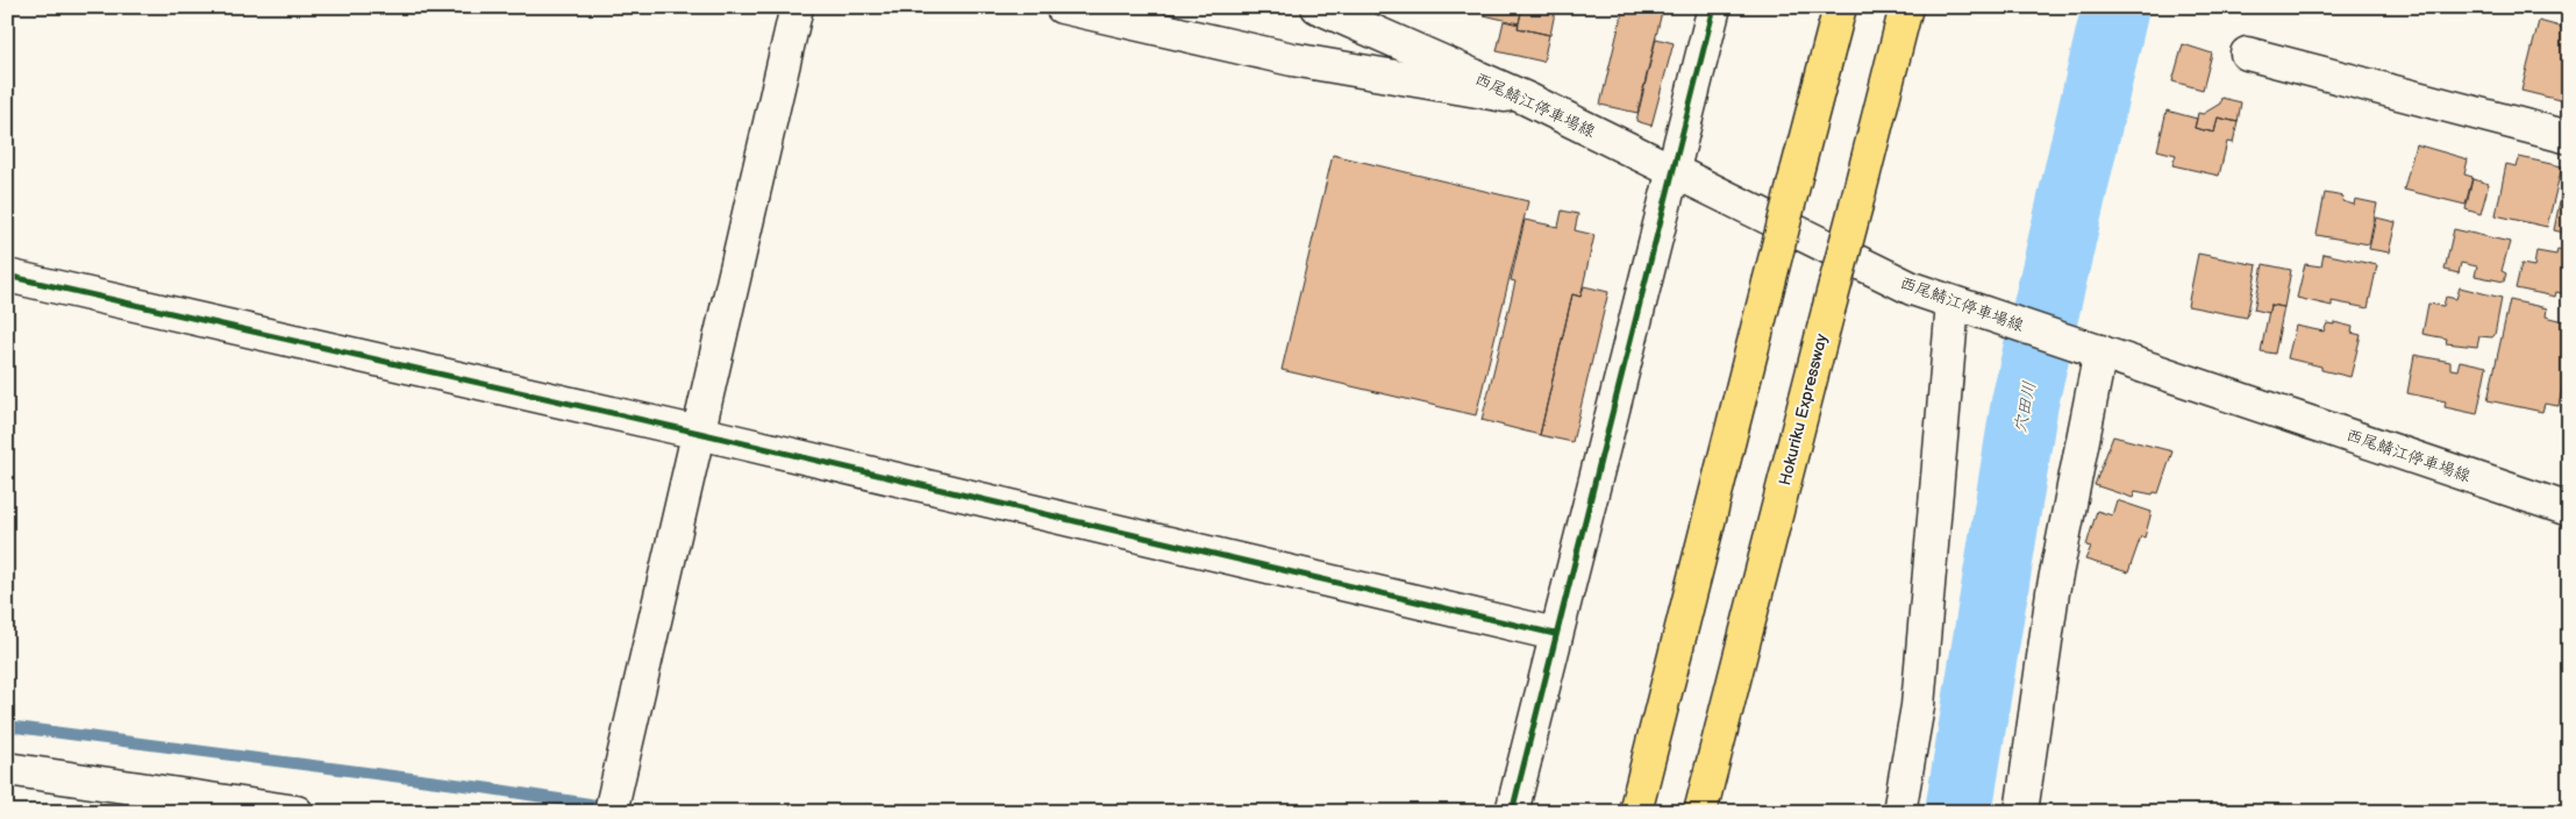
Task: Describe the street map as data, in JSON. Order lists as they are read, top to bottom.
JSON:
{
  "streets": {
    "highway": ["Hokuriku Expressway"],
    "street": ["西尾鯖江停車場線"]
  },
  "water": ["穴田川"]
}
